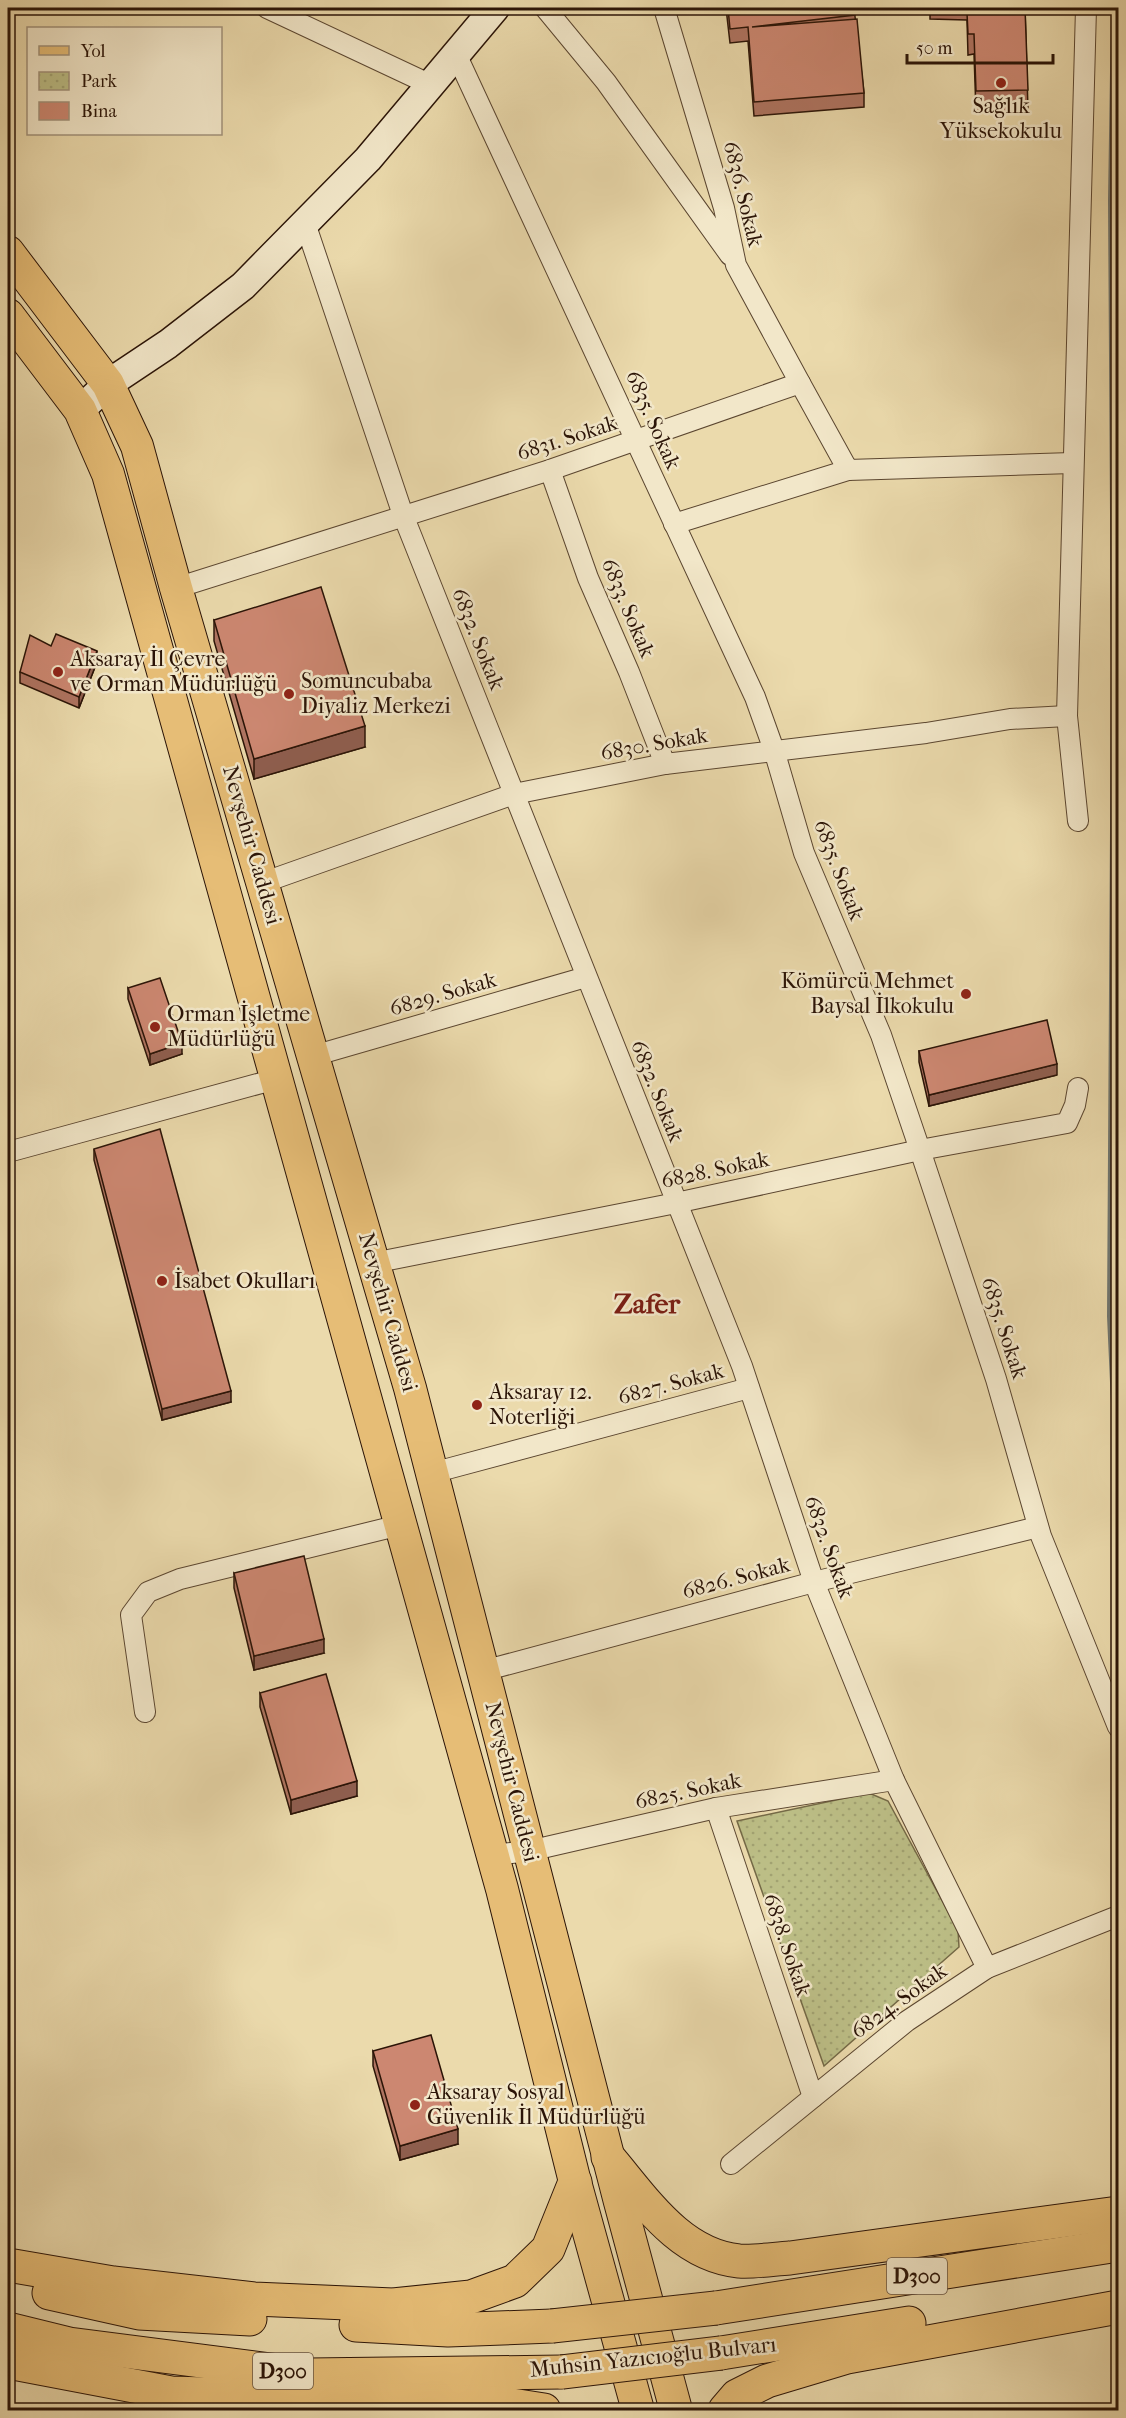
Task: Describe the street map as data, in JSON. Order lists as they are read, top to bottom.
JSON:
{
  "streets": {
    "highway": ["D300", "Muhsin Yazıcıoğlu Bulvarı"],
    "main road": ["Nevşehir Caddesi"],
    "street": [
      "6836. Sokak",
      "6835. Sokak",
      "6831. Sokak",
      "6833. Sokak",
      "6832. Sokak",
      "6830. Sokak",
      "6829. Sokak",
      "6828. Sokak",
      "6827. Sokak",
      "6826. Sokak",
      "6825. Sokak",
      "6838. Sokak",
      "6824. Sokak"
    ]
  },
  "crossings": [
    ["6836. Sokak", "6831. Sokak"],
    ["6835. Sokak", "6831. Sokak"],
    ["6835. Sokak", "6830. Sokak"],
    ["6835. Sokak", "6828. Sokak"],
    ["6835. Sokak", "6826. Sokak"],
    ["6831. Sokak", "6833. Sokak"],
    ["6831. Sokak", "6832. Sokak"],
    ["6831. Sokak", "Nevşehir Caddesi"],
    ["6833. Sokak", "6830. Sokak"],
    ["6832. Sokak", "6830. Sokak"],
    ["6832. Sokak", "6829. Sokak"],
    ["6832. Sokak", "6828. Sokak"],
    ["6832. Sokak", "6827. Sokak"],
    ["6832. Sokak", "6826. Sokak"],
    ["6832. Sokak", "6825. Sokak"],
    ["6832. Sokak", "6824. Sokak"],
    ["6830. Sokak", "Nevşehir Caddesi"],
    ["Nevşehir Caddesi", "6829. Sokak"],
    ["Nevşehir Caddesi", "6828. Sokak"],
    ["Nevşehir Caddesi", "6827. Sokak"],
    ["Nevşehir Caddesi", "6826. Sokak"],
    ["Nevşehir Caddesi", "6825. Sokak"],
    ["6825. Sokak", "6838. Sokak"],
    ["6838. Sokak", "6824. Sokak"]
  ],
  "districts": ["Zafer"],
  "places": [
    "Sağlık Yüksekokulu",
    "Aksaray İl Çevre ve Orman Müdürlüğü",
    "Somuncubaba Diyaliz Merkezi",
    "Kömürcü Mehmet Baysal İlkokulu",
    "Orman İşletme Müdürlüğü",
    "İsabet Okulları",
    "Aksaray 12. Noterliği",
    "Aksaray Sosyal Güvenlik İl Müdürlüğü"
  ],
  "legend": ["Yol", "Park", "Bina"],
  "scale_bar": "50 m"
}
